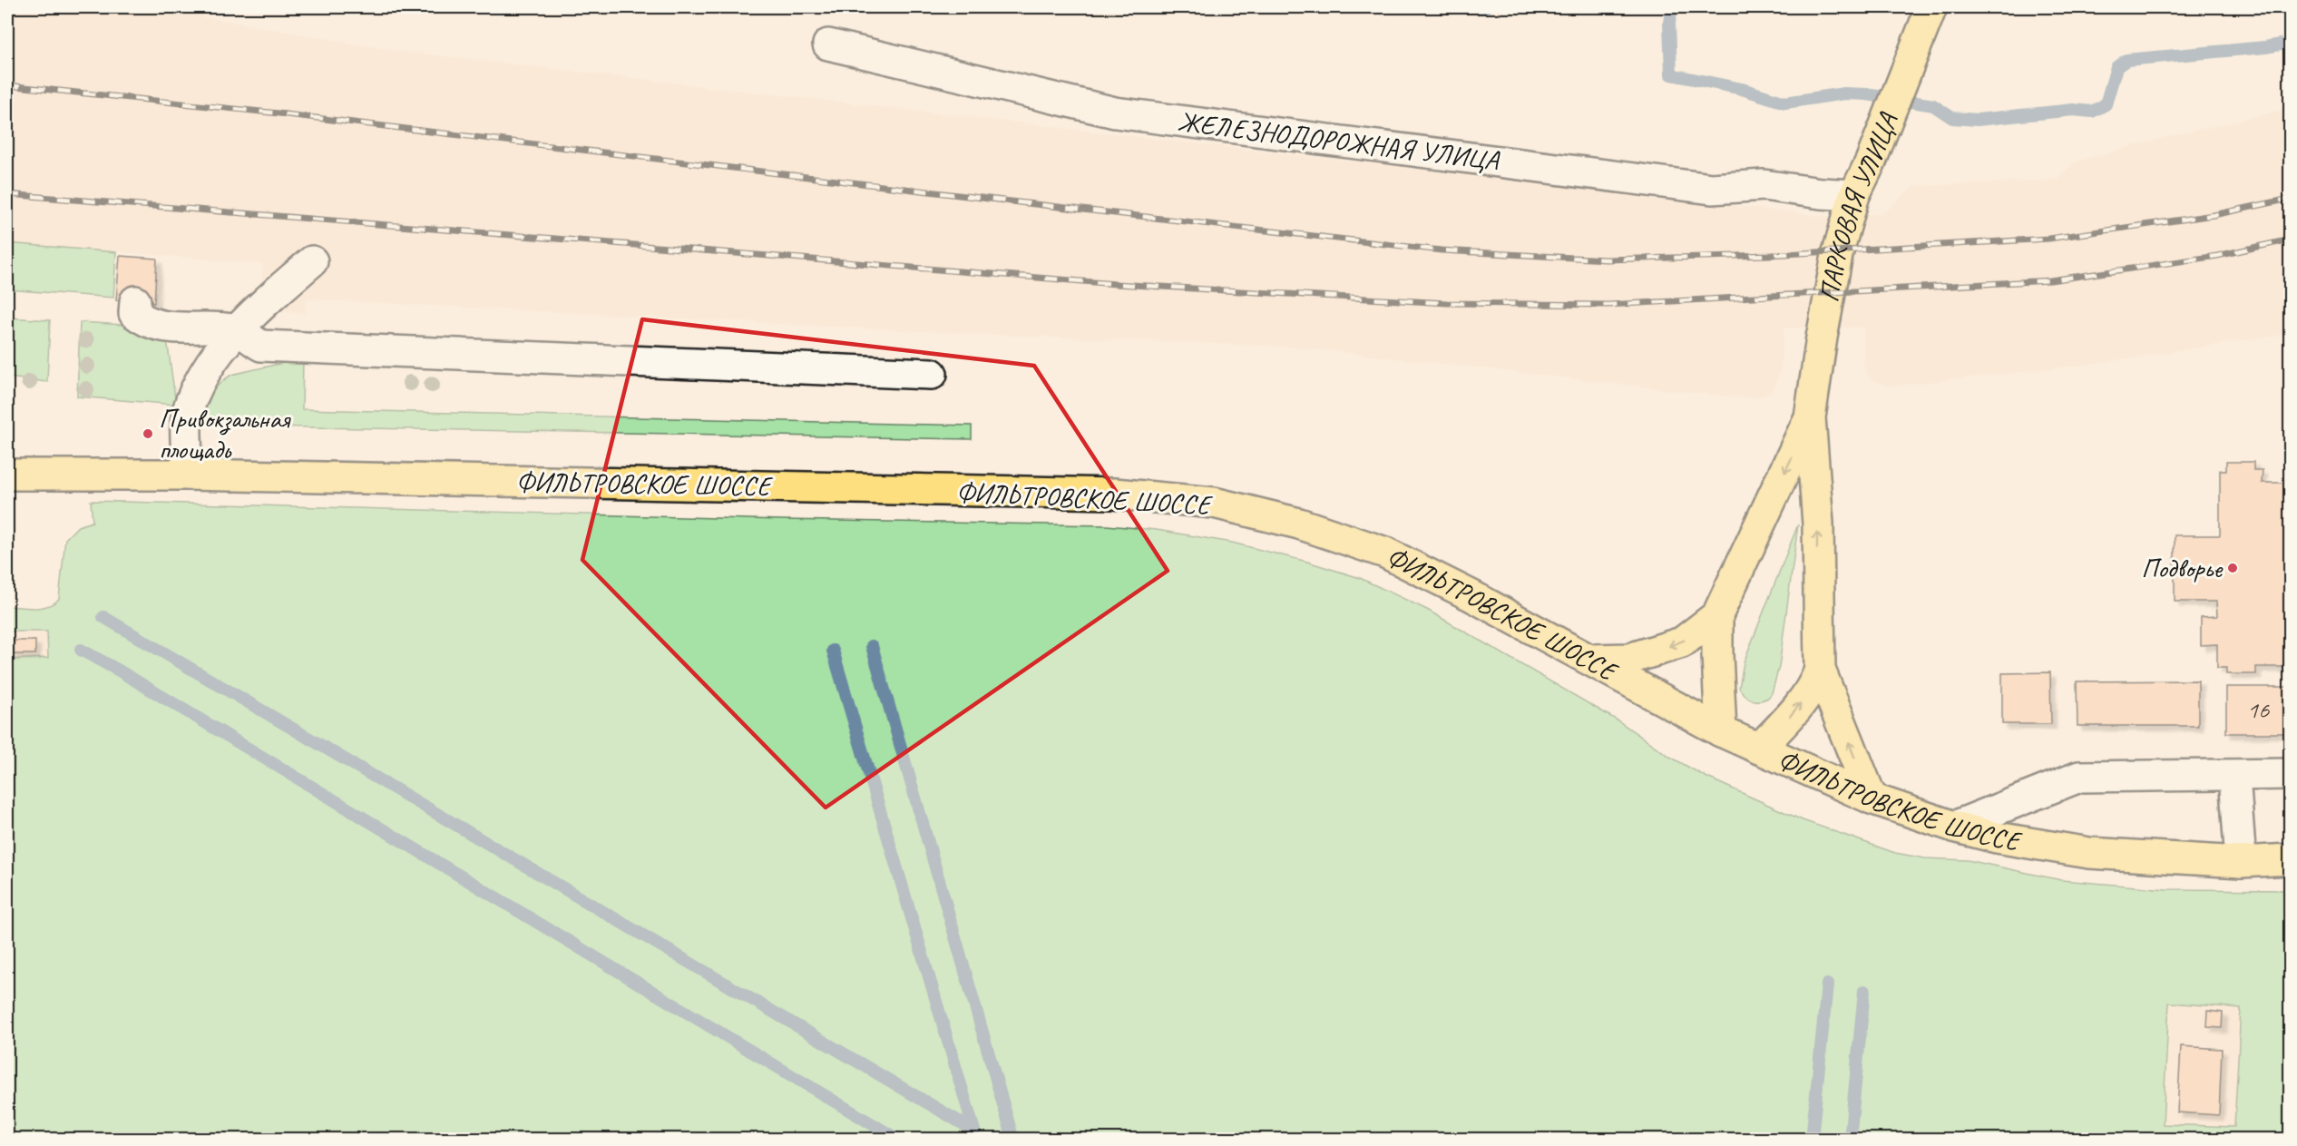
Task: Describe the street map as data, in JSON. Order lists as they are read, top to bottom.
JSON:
{
  "streets": {
    "main road": ["ПАРКОВАЯ УЛИЦА", "ФИЛЬТРОВСКОЕ ШОССЕ"],
    "lane": ["ЖЕЛЕЗНОДОРОЖНАЯ УЛИЦА"]
  },
  "crossings": [
    ["ЖЕЛЕЗНОДОРОЖНАЯ УЛИЦА", "ПАРКОВАЯ УЛИЦА"],
    ["ПАРКОВАЯ УЛИЦА", "ФИЛЬТРОВСКОЕ ШОССЕ"]
  ],
  "places": ["Привокзальная площадь", "Подворье"],
  "house_numbers": ["16"]
}
